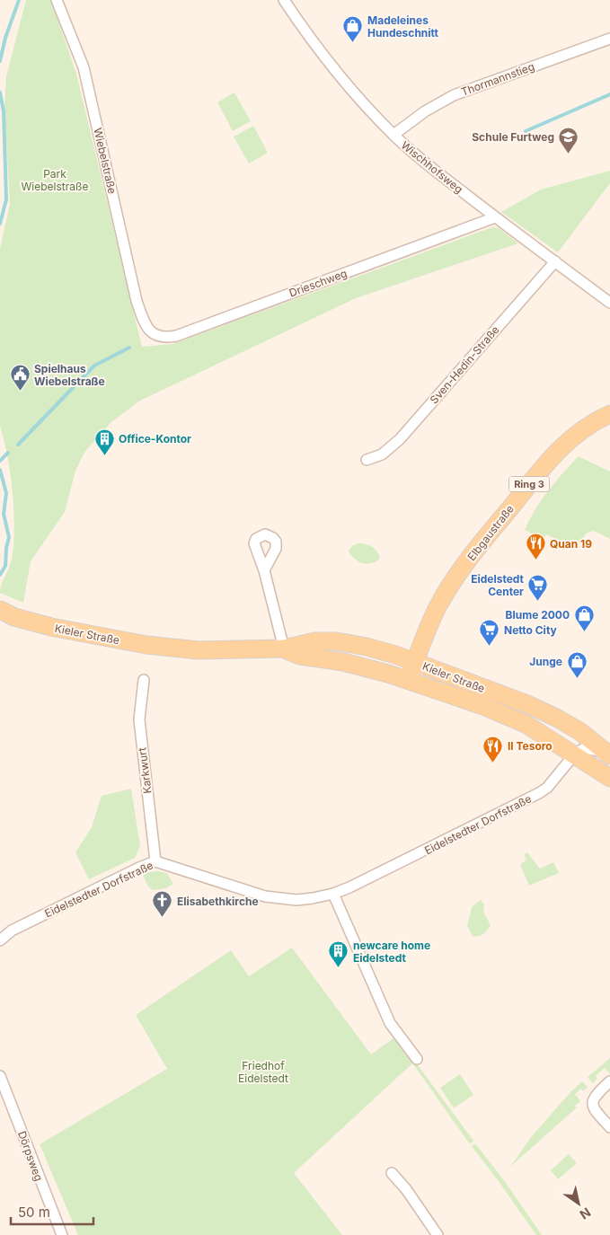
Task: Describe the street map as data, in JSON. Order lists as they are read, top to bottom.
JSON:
{
  "streets": {
    "main road": ["Ring 3", "Elbgaustraße", "Kieler Straße"],
    "street": [
      "Thormannstieg",
      "Wiebelstraße",
      "Wischhofsweg",
      "Drieschweg",
      "Sven-Hedin-Straße",
      "Karkwurt",
      "Eidelstedter Dorfstraße",
      "Dörpsweg"
    ]
  },
  "crossings": [
    ["Thormannstieg", "Wischhofsweg"],
    ["Wiebelstraße", "Drieschweg"],
    ["Wischhofsweg", "Drieschweg"],
    ["Wischhofsweg", "Sven-Hedin-Straße"],
    ["Elbgaustraße", "Kieler Straße"],
    ["Kieler Straße", "Eidelstedter Dorfstraße"],
    ["Karkwurt", "Eidelstedter Dorfstraße"]
  ],
  "parks": ["Park Wiebelstraße", "Friedhof Eidelstedt"],
  "places": {
    "shop": ["Madeleines Hundeschnitt", "Blume 2000", "Junge"],
    "school or university": ["Schule Furtweg"],
    "public building": ["Spielhaus Wiebelstraße"],
    "building": ["Office-Kontor", "newcare home Eidelstedt"],
    "restaurant": ["Quan 19", "Il Tesoro"],
    "supermarket": ["Eidelstedt Center", "Netto City"],
    "church": ["Elisabethkirche"]
  },
  "scale_bar": "50 m",
  "north": "bottom right"
}
